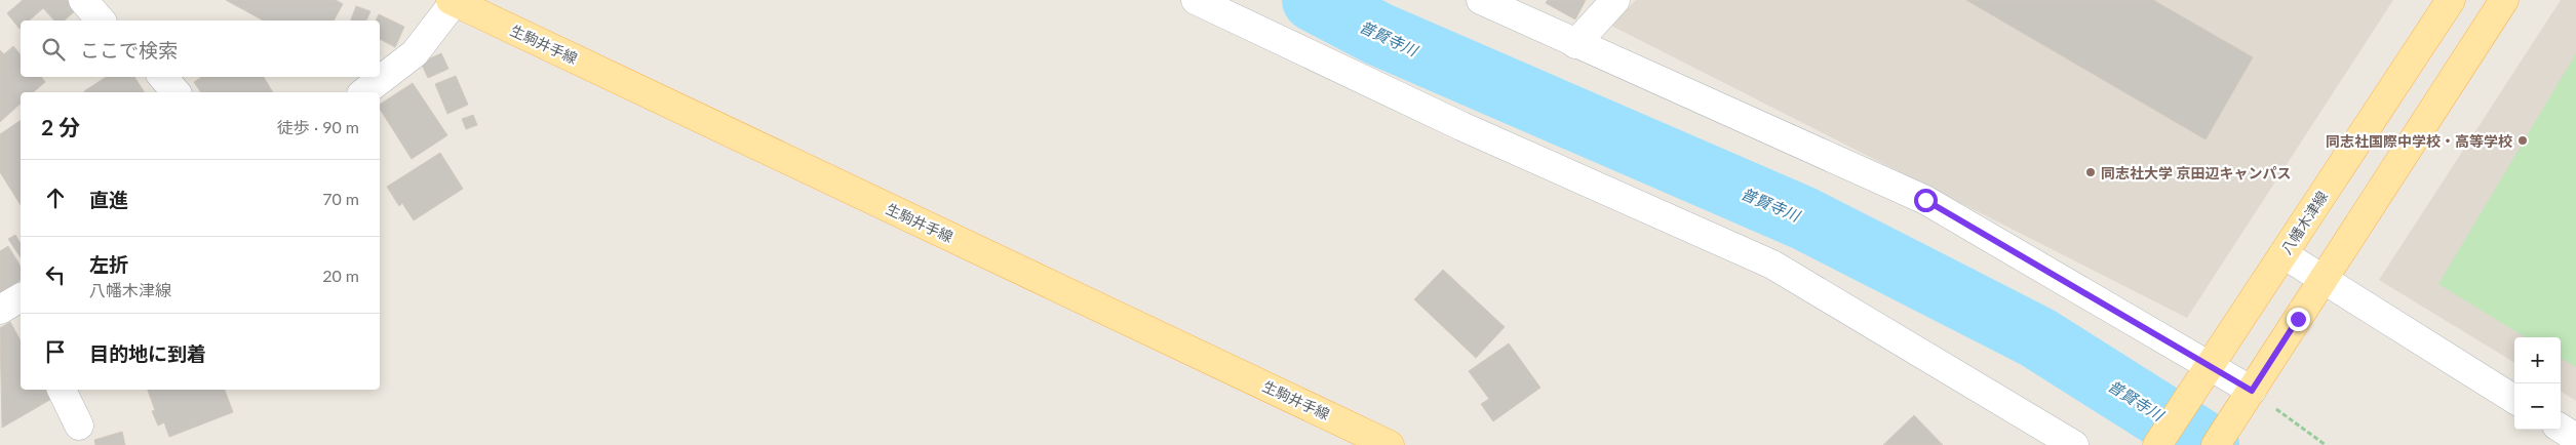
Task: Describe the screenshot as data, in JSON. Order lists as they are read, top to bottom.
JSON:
{
  "streets": {
    "main road": ["生駒井手線", "八幡木津線"]
  },
  "water": ["普賢寺川"],
  "places": ["同志社国際中学校・高等学校", "同志社大学 京田辺キャンパス"],
  "page": {
    "search": "ここで検索",
    "heading": ["2 分", "徒歩 · 90 m"],
    "list": [
      ["直進", "70 m"],
      ["左折", "八幡木津線", "20 m"],
      "目的地に到着"
    ],
    "map_buttons": ["+", "−"]
  }
}
